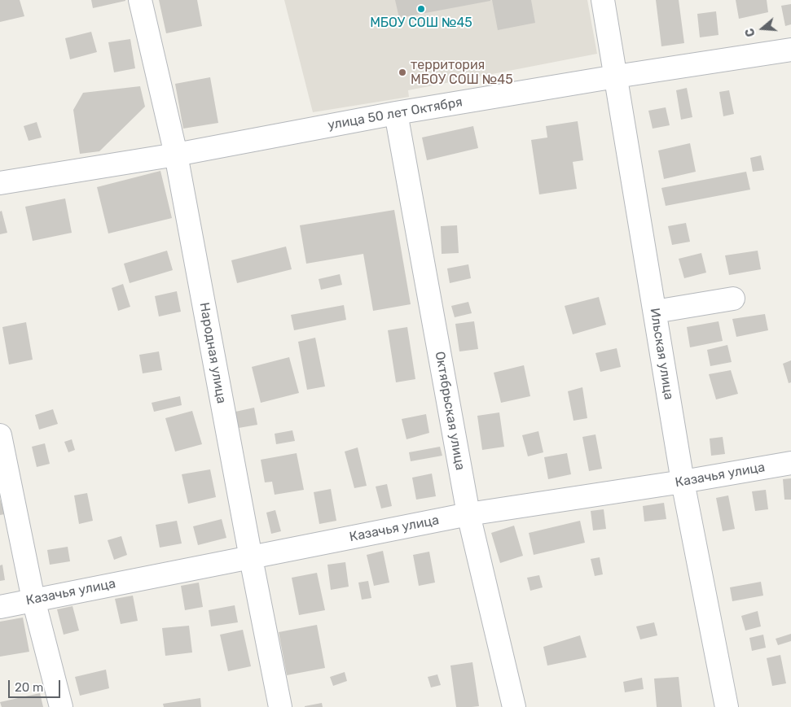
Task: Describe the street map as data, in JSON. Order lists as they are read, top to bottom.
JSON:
{
  "streets": {
    "street": [
      "улица 50 лет Октября",
      "Народная улица",
      "Ильская улица",
      "Октябрьская улица",
      "Казачья улица"
    ]
  },
  "crossings": [
    ["улица 50 лет Октября", "Народная улица"],
    ["улица 50 лет Октября", "Ильская улица"],
    ["улица 50 лет Октября", "Октябрьская улица"],
    ["Народная улица", "Казачья улица"],
    ["Ильская улица", "Казачья улица"],
    ["Октябрьская улица", "Казачья улица"]
  ],
  "places": ["МБОУ СОШ №45", "территория МБОУ СОШ №45"],
  "scale_bar": "20 m",
  "north": "left"
}
